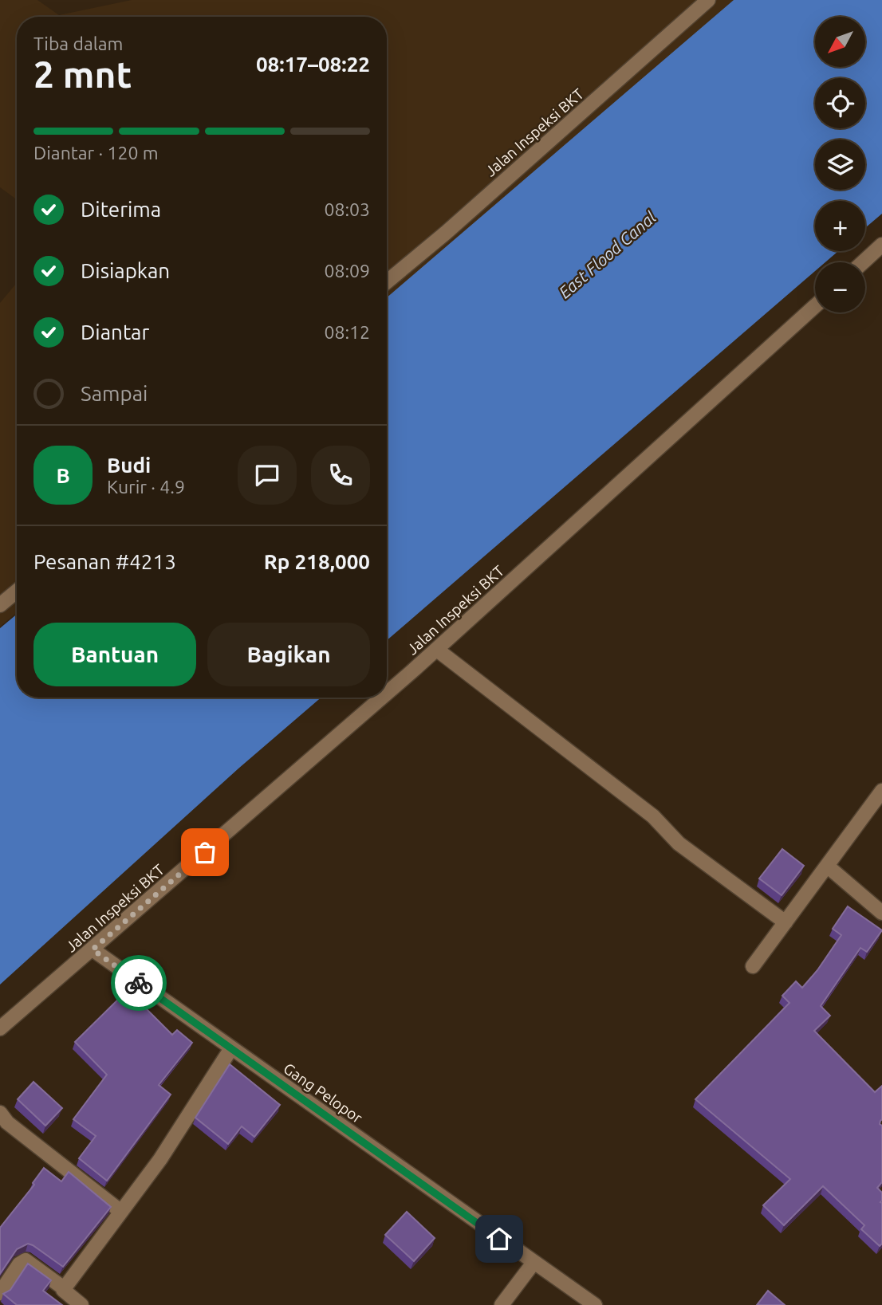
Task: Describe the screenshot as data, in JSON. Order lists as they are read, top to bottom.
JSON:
{
  "streets": {
    "street": ["Jalan Inspeksi BKT", "Gang Pelopor"]
  },
  "crossings": [
    ["Jalan Inspeksi BKT", "Gang Pelopor"]
  ],
  "water": ["East Flood Canal"],
  "north": "bottom left",
  "page": {
    "map_buttons": ["+", "−"],
    "heading": ["2 mnt", "Tiba dalam", "08:17–08:22"],
    "panel": [
      "Budi",
      "Kurir · 4.9",
      "Pesanan #4213",
      "Rp 218,000"
    ],
    "bar": "Diantar · 120 m",
    "list": [
      ["Diterima", "08:03"],
      ["Disiapkan", "08:09"],
      ["Diantar", "08:12"],
      "Sampai"
    ],
    "round": "B",
    "buttons": ["Bantuan", "Bagikan"]
  }
}
